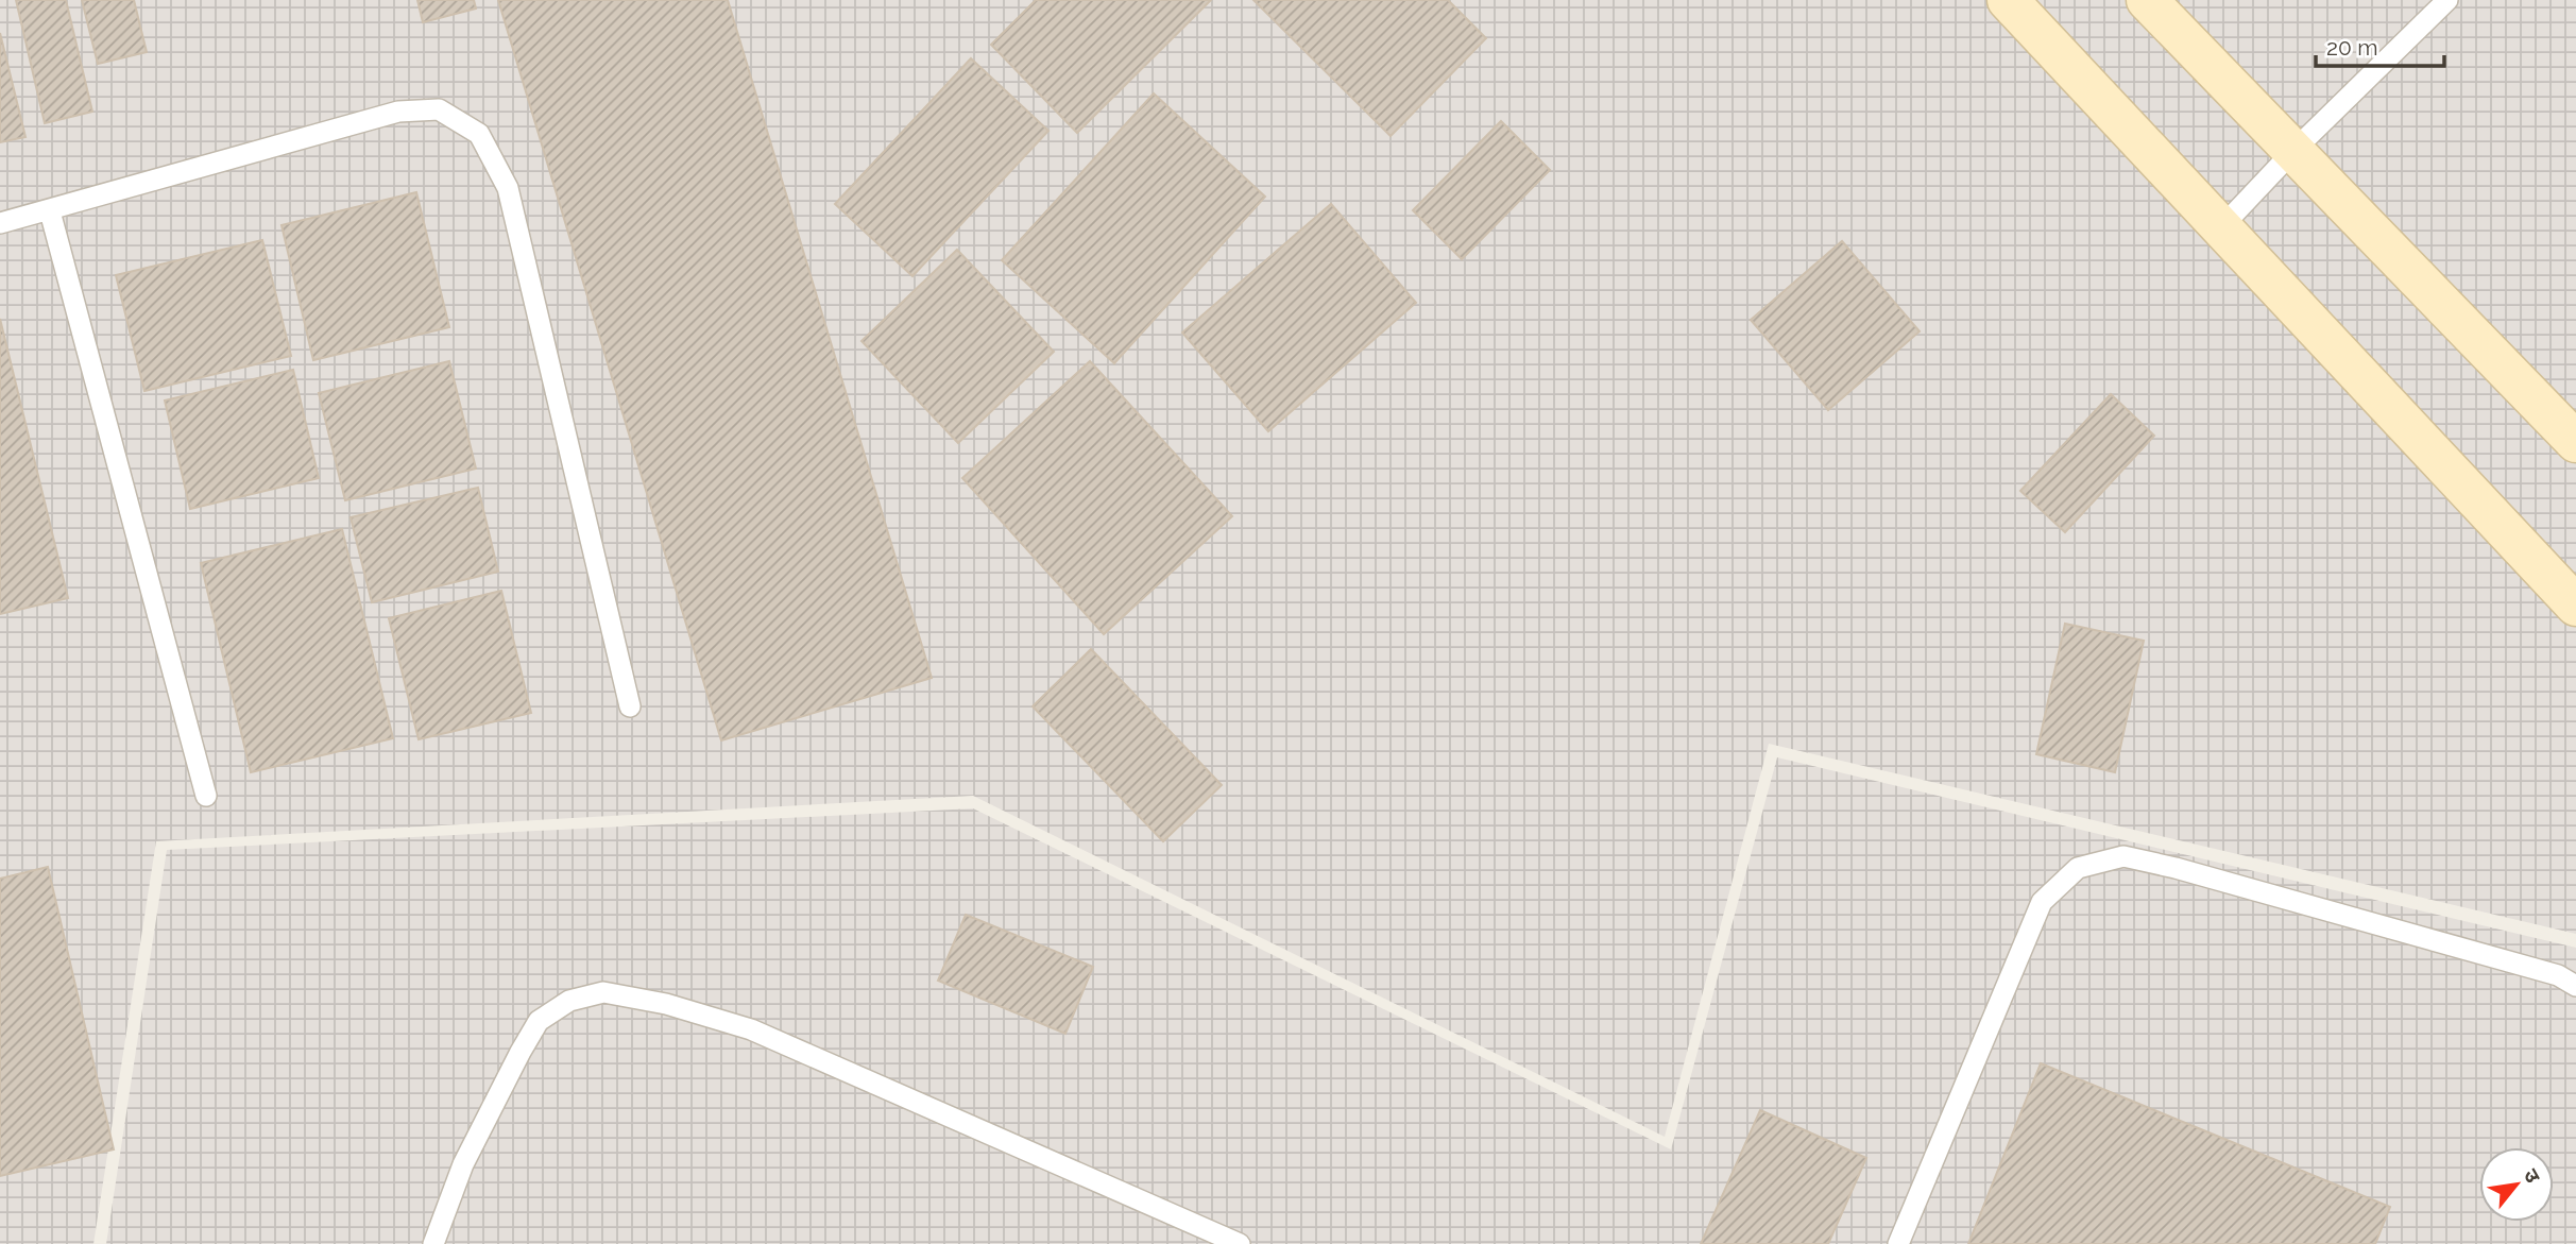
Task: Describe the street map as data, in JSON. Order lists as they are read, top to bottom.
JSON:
{
  "scale_bar": "20 m",
  "north": "top right"
}
